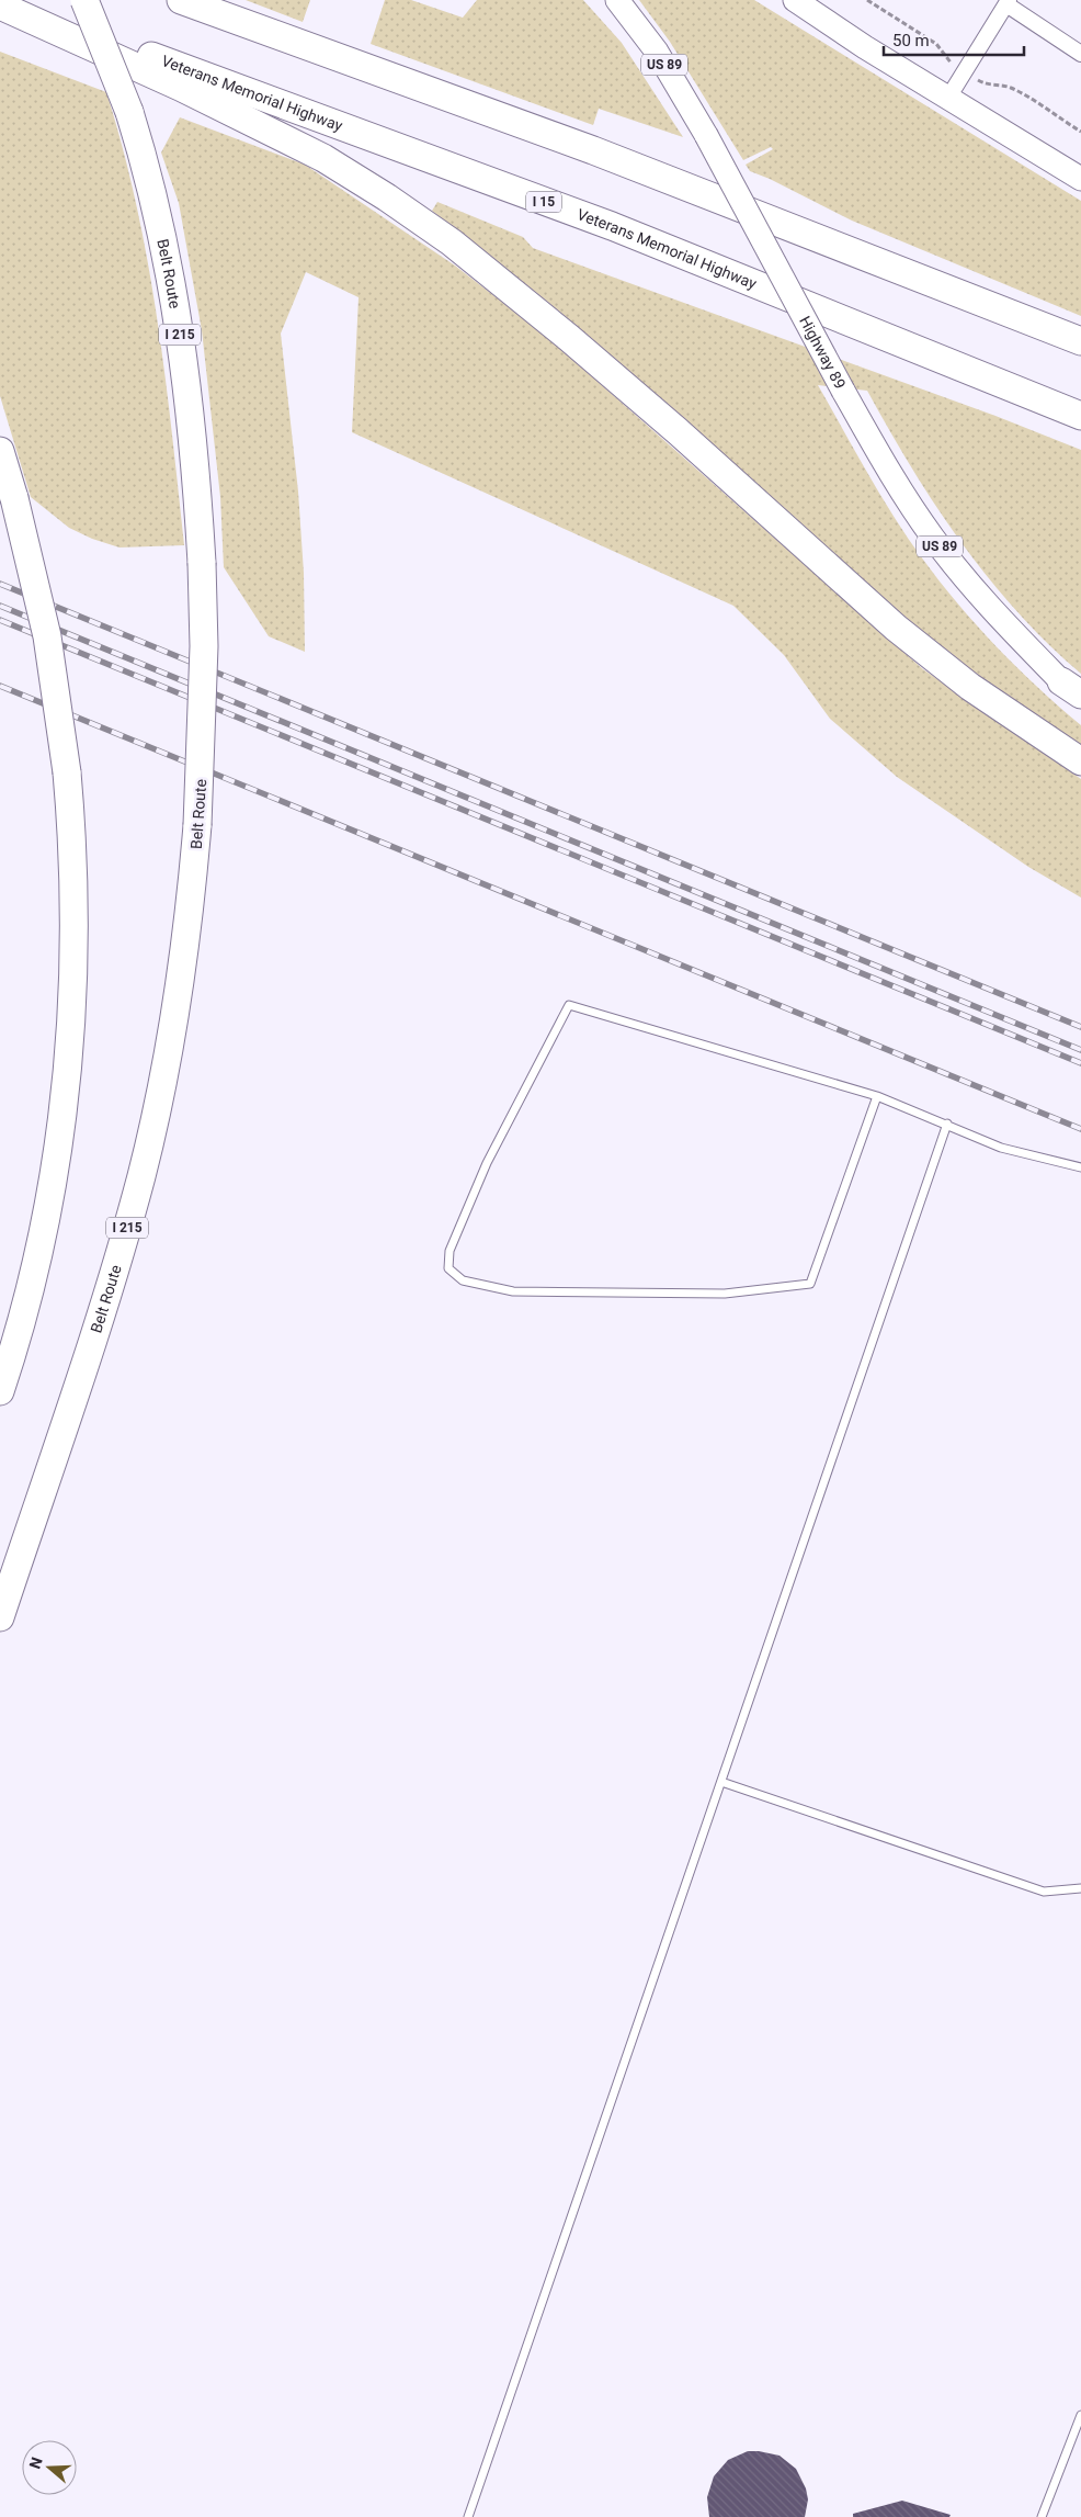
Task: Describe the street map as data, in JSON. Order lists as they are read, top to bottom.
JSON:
{
  "streets": {
    "highway": [
      "Veterans Memorial Highway",
      "I 15",
      "Belt Route",
      "I 215"
    ],
    "main road": ["US 89", "Highway 89"]
  },
  "scale_bar": "50 m",
  "north": "left"
}
